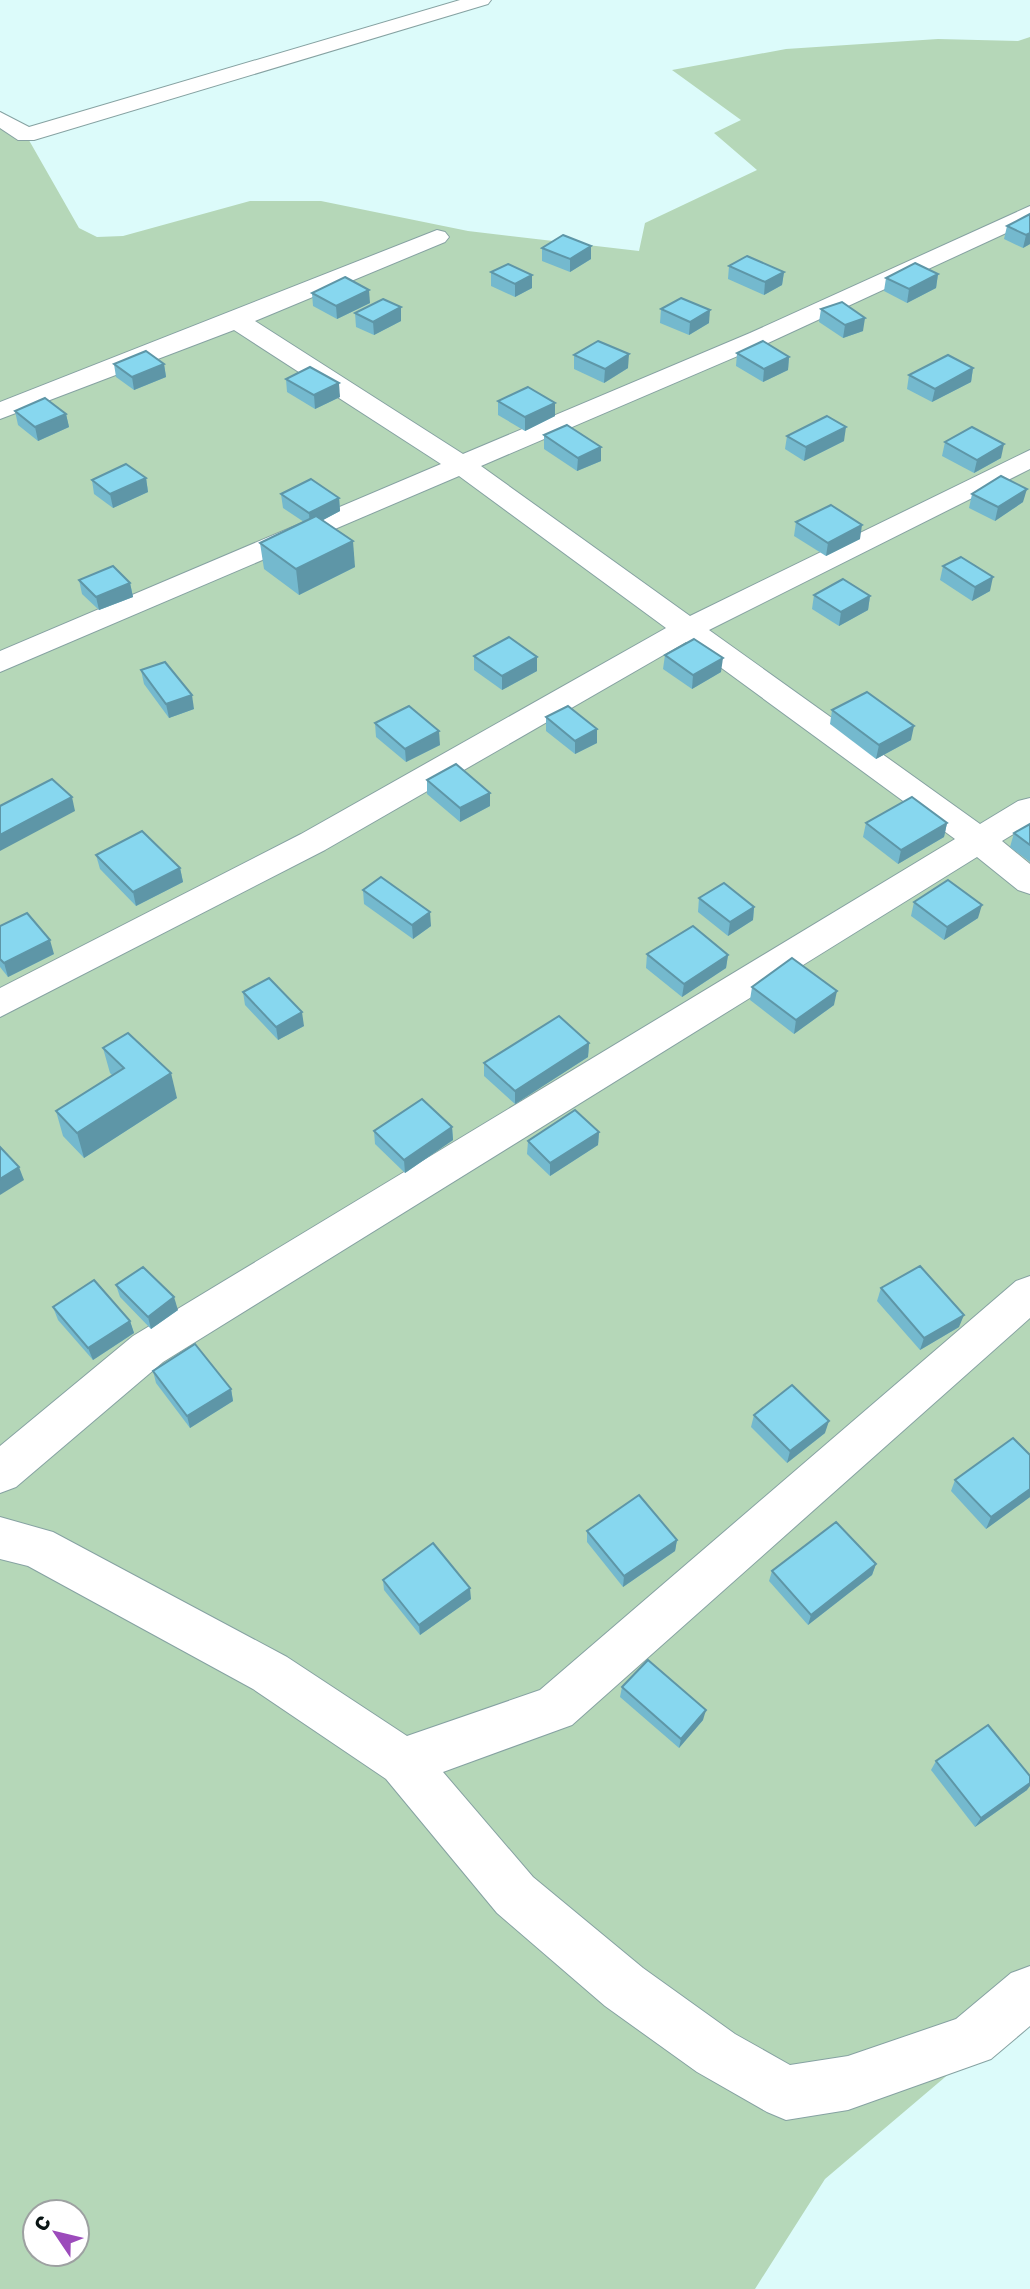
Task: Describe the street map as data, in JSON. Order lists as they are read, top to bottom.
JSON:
{
  "north": "top left"
}
